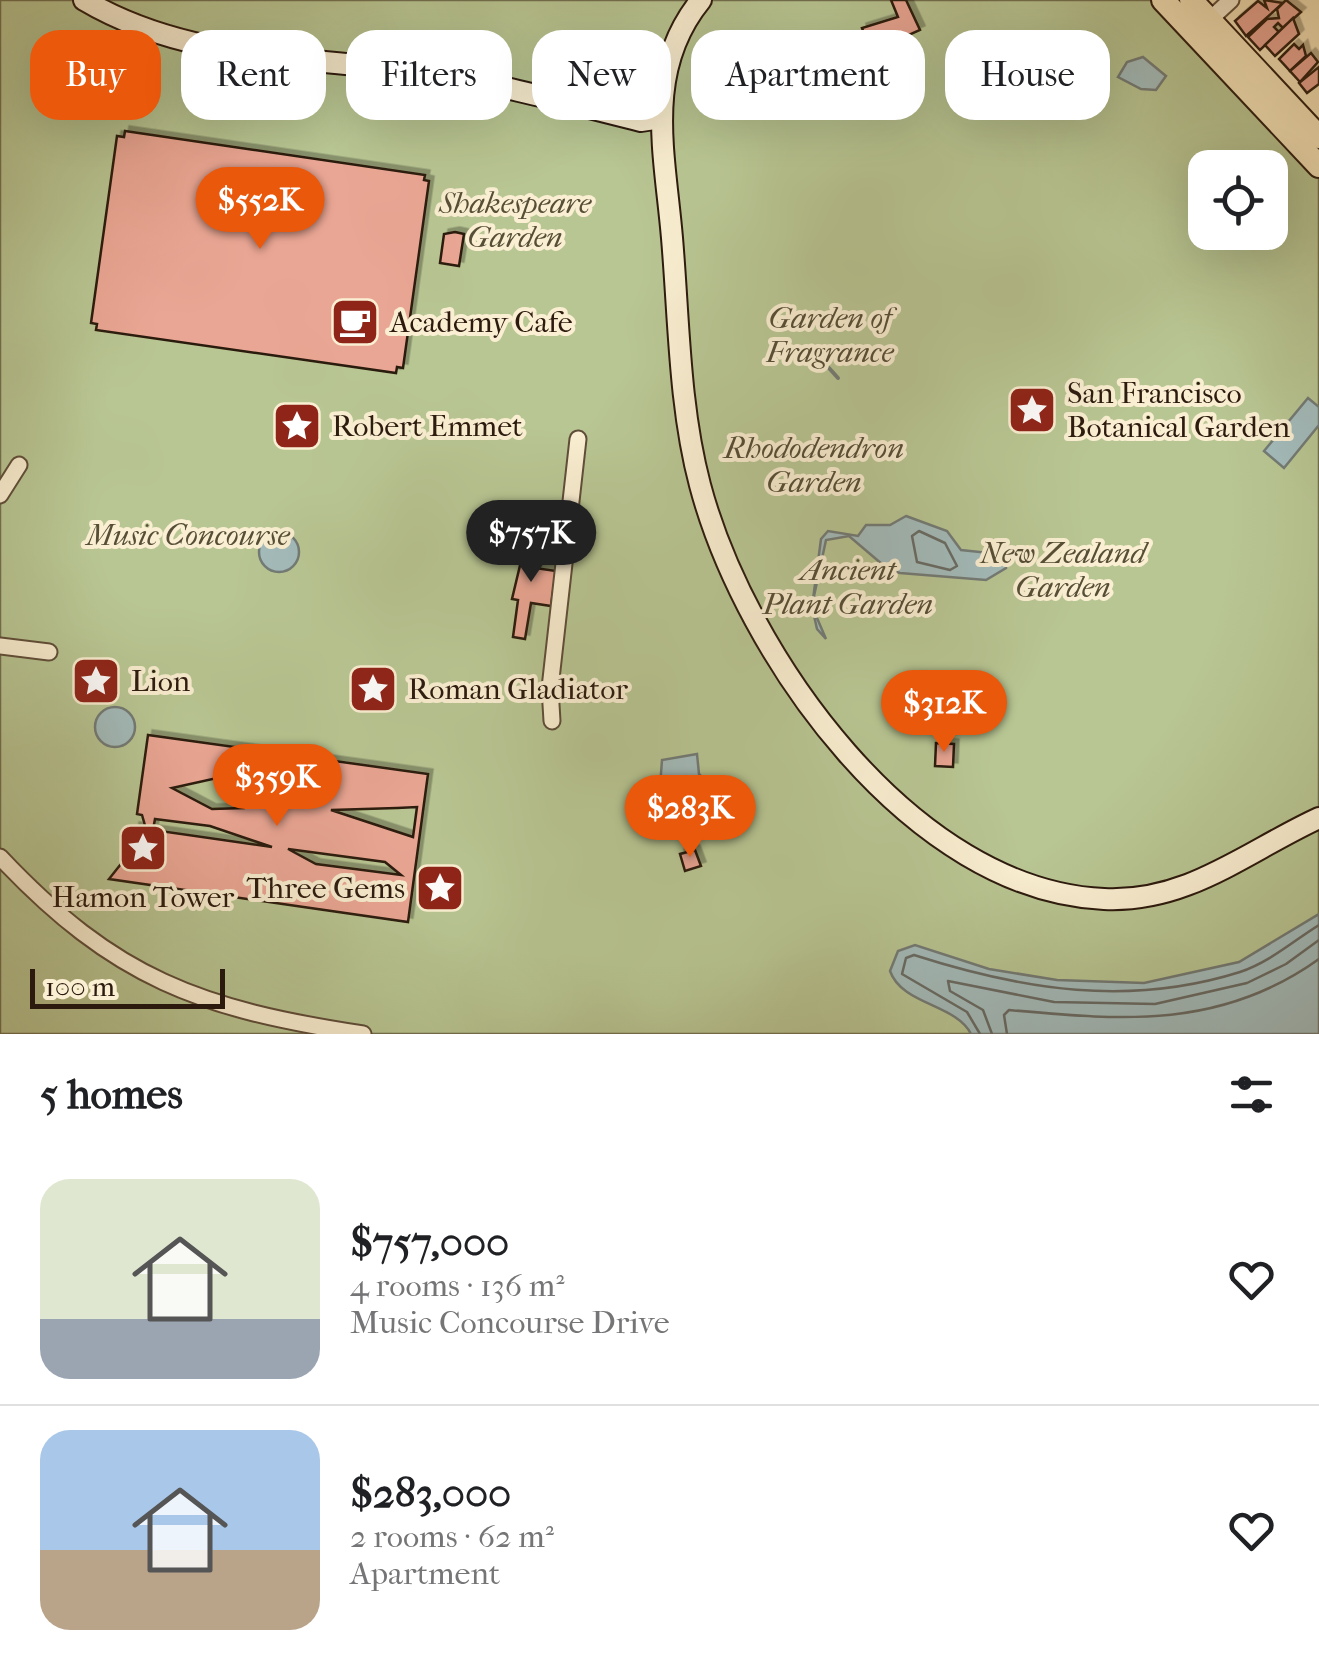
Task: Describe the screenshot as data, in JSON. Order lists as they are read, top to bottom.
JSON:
{
  "parks": [
    "Shakespeare Garden",
    "Garden of Fragrance",
    "Rhododendron Garden",
    "Music Concourse",
    "New Zealand Garden",
    "Ancient Plant Garden"
  ],
  "places": {
    "cafe": ["Academy Cafe"],
    "place": [
      "San Francisco Botanical Garden",
      "Robert Emmet",
      "Lion",
      "Roman Gladiator",
      "Hamon Tower",
      "Three Gems"
    ]
  },
  "scale_bar": "100 m",
  "page": {
    "chip": [
      "Buy",
      "Rent",
      "Filters",
      "New",
      "Apartment",
      "House"
    ],
    "price": [
      "$552K",
      "$757K",
      "$312K",
      "$359K",
      "$283K"
    ],
    "scale": "100 m",
    "heading": "5 homes",
    "list": [
      {
        "name": "$757,000",
        "note": "4 rooms · 136 m² · Music Concourse Drive"
      },
      {
        "name": "$283,000",
        "note": "2 rooms · 62 m² · Apartment"
      }
    ]
  }
}
